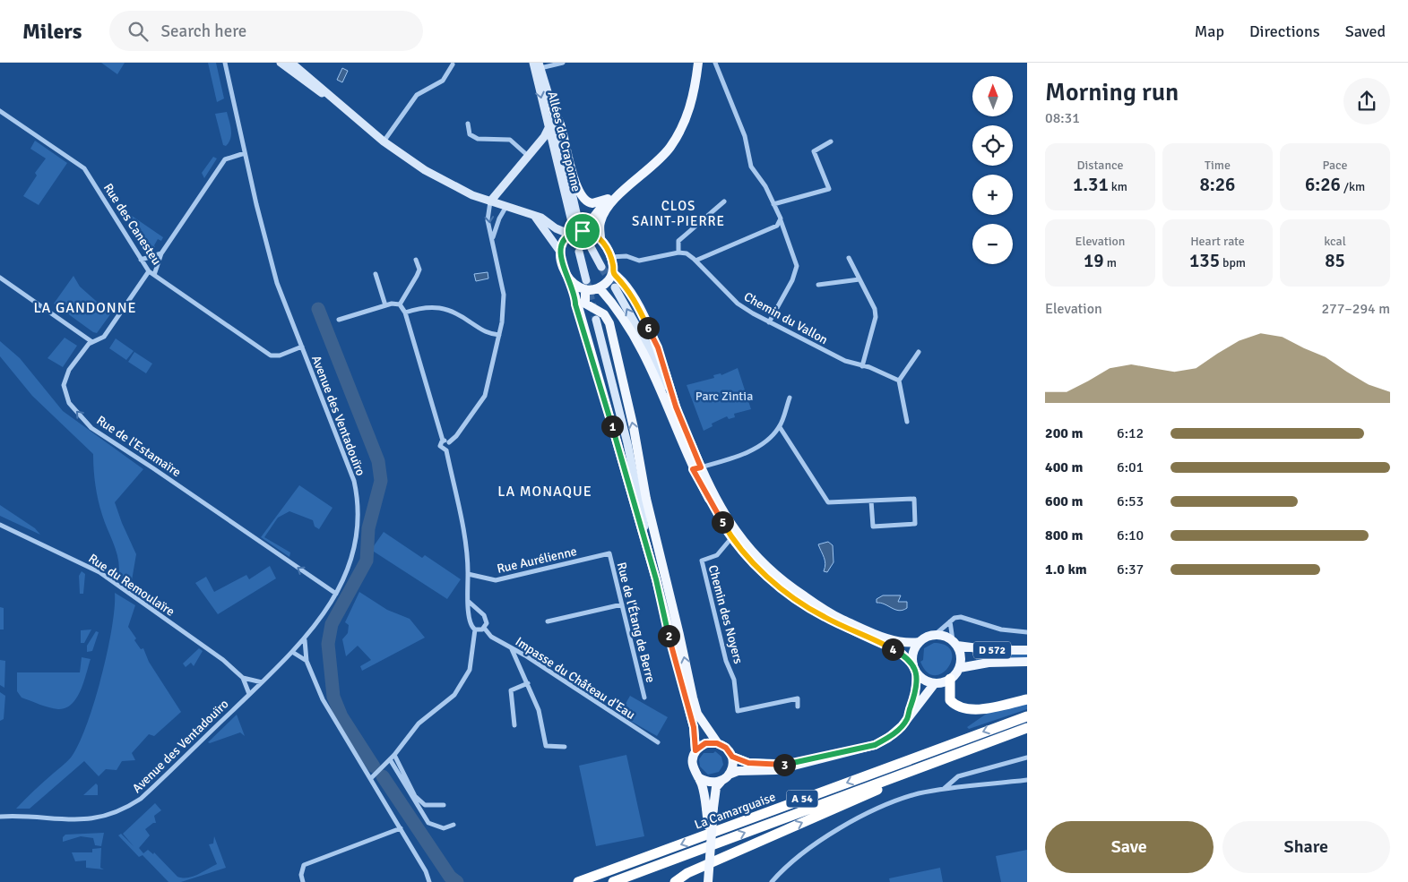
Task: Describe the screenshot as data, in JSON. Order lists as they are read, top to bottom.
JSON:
{
  "streets": {
    "highway": ["A 54", "La Camarguaise"],
    "main road": ["Allées de Craponne", "D 572"],
    "street": [
      "Rue des Canesteu",
      "Chemin du Vallon",
      "Avenue des Ventadouïro",
      "Rue de l'Estamaïre",
      "Rue Aurélienne",
      "Rue du Remoulaïre",
      "Chemin des Noyers",
      "Rue de l'Étang de Berre",
      "Impasse du Château d'Eau"
    ]
  },
  "crossings": [
    ["Rue des Canesteu", "Avenue des Ventadouïro"],
    ["Rue des Canesteu", "Rue de l'Estamaïre"],
    ["Avenue des Ventadouïro", "Rue de l'Estamaïre"],
    ["Avenue des Ventadouïro", "Rue du Remoulaïre"],
    ["Rue Aurélienne", "Rue de l'Étang de Berre"]
  ],
  "one_way": ["Rue de l'Estamaïre"],
  "districts": ["CLOS SAINT-PIERRE", "LA GANDONNE", "LA MONAQUE"],
  "parks": ["Parc Zintia"],
  "north": "top",
  "page": {
    "header": "Milers",
    "search": "Search here",
    "nav": ["Map", "Directions", "Saved"],
    "heading": ["Morning run", "08:31"],
    "map_buttons": ["+", "−"],
    "stats": [
      ["Distance", "1.31 km"],
      ["Time", "8:26"],
      ["Pace", "6:26 /km"],
      ["Elevation", "19 m"],
      ["Heart rate", "135 bpm"],
      ["kcal", "85"]
    ],
    "chart": ["Elevation", "277–294 m"],
    "pins": [
      "6",
      "1",
      "5",
      "2",
      "4",
      "3"
    ],
    "list": [
      {
        "name": "200 m",
        "note": "6:12"
      },
      {
        "name": "400 m",
        "note": "6:01"
      },
      {
        "name": "600 m",
        "note": "6:53"
      },
      {
        "name": "800 m",
        "note": "6:10"
      },
      {
        "name": "1.0 km",
        "note": "6:37"
      }
    ],
    "buttons": ["Save", "Share"]
  }
}
